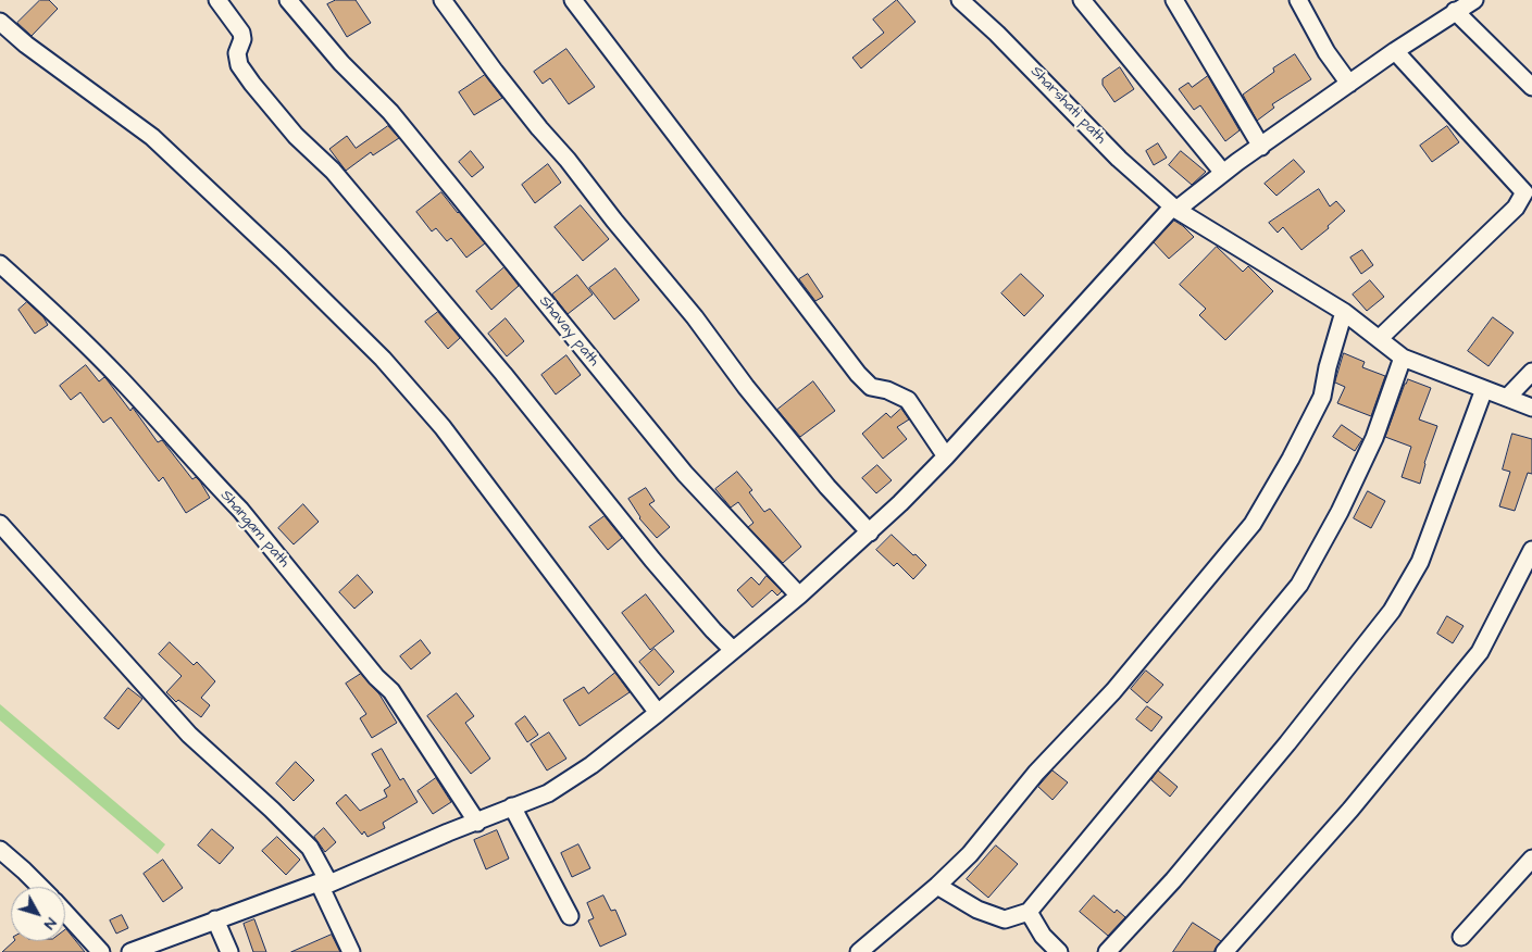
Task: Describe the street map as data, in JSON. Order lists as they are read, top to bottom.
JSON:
{
  "streets": {
    "street": ["Sharshati path", "Shavay path", "Shangam path"]
  },
  "north": "bottom right"
}
